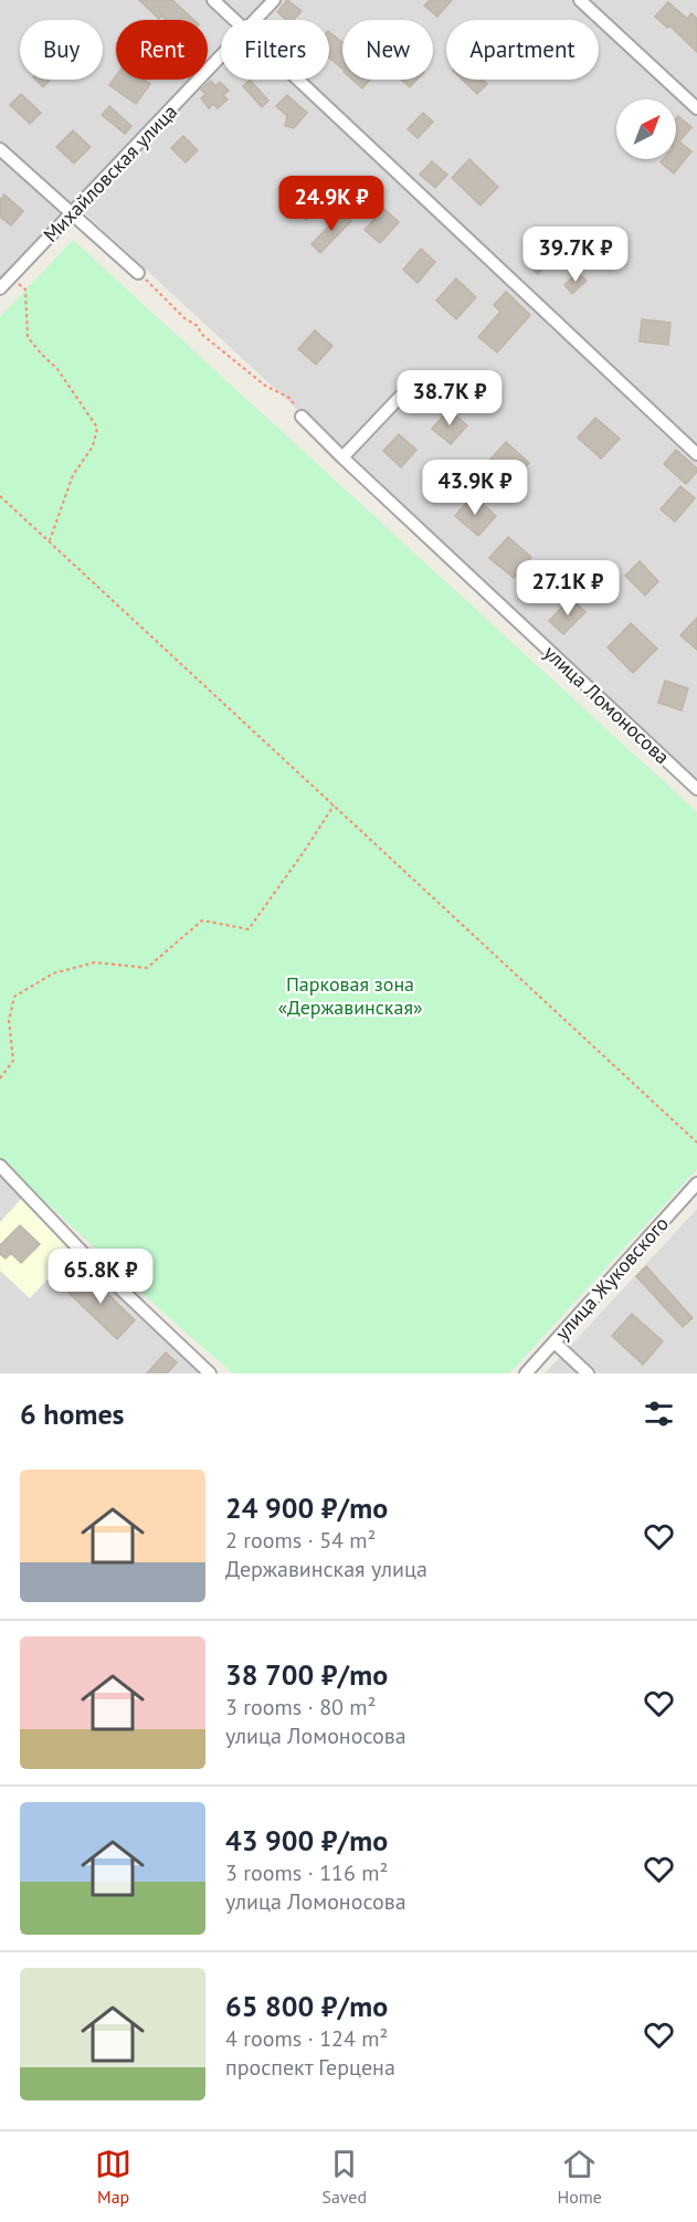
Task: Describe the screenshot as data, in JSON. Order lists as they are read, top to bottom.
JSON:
{
  "streets": {
    "street": ["Михайловская улица", "улица Ломоносова", "улица Жуковского"]
  },
  "parks": ["Парковая зона «Державинская»"],
  "north": "top right",
  "page": {
    "chip": [
      "Buy",
      "Rent",
      "Filters",
      "New",
      "Apartment"
    ],
    "price": [
      "24.9K ₽",
      "39.7K ₽",
      "38.7K ₽",
      "43.9K ₽",
      "27.1K ₽",
      "65.8K ₽"
    ],
    "heading": "6 homes",
    "list": [
      {
        "name": "24 900 ₽/mo",
        "note": "2 rooms · 54 m² · Державинская улица"
      },
      {
        "name": "38 700 ₽/mo",
        "note": "3 rooms · 80 m² · улица Ломоносова"
      },
      {
        "name": "43 900 ₽/mo",
        "note": "3 rooms · 116 m² · улица Ломоносова"
      },
      {
        "name": "65 800 ₽/mo",
        "note": "4 rooms · 124 m² · проспект Герцена"
      }
    ],
    "tabs": ["Map", "Saved", "Home"]
  }
}
